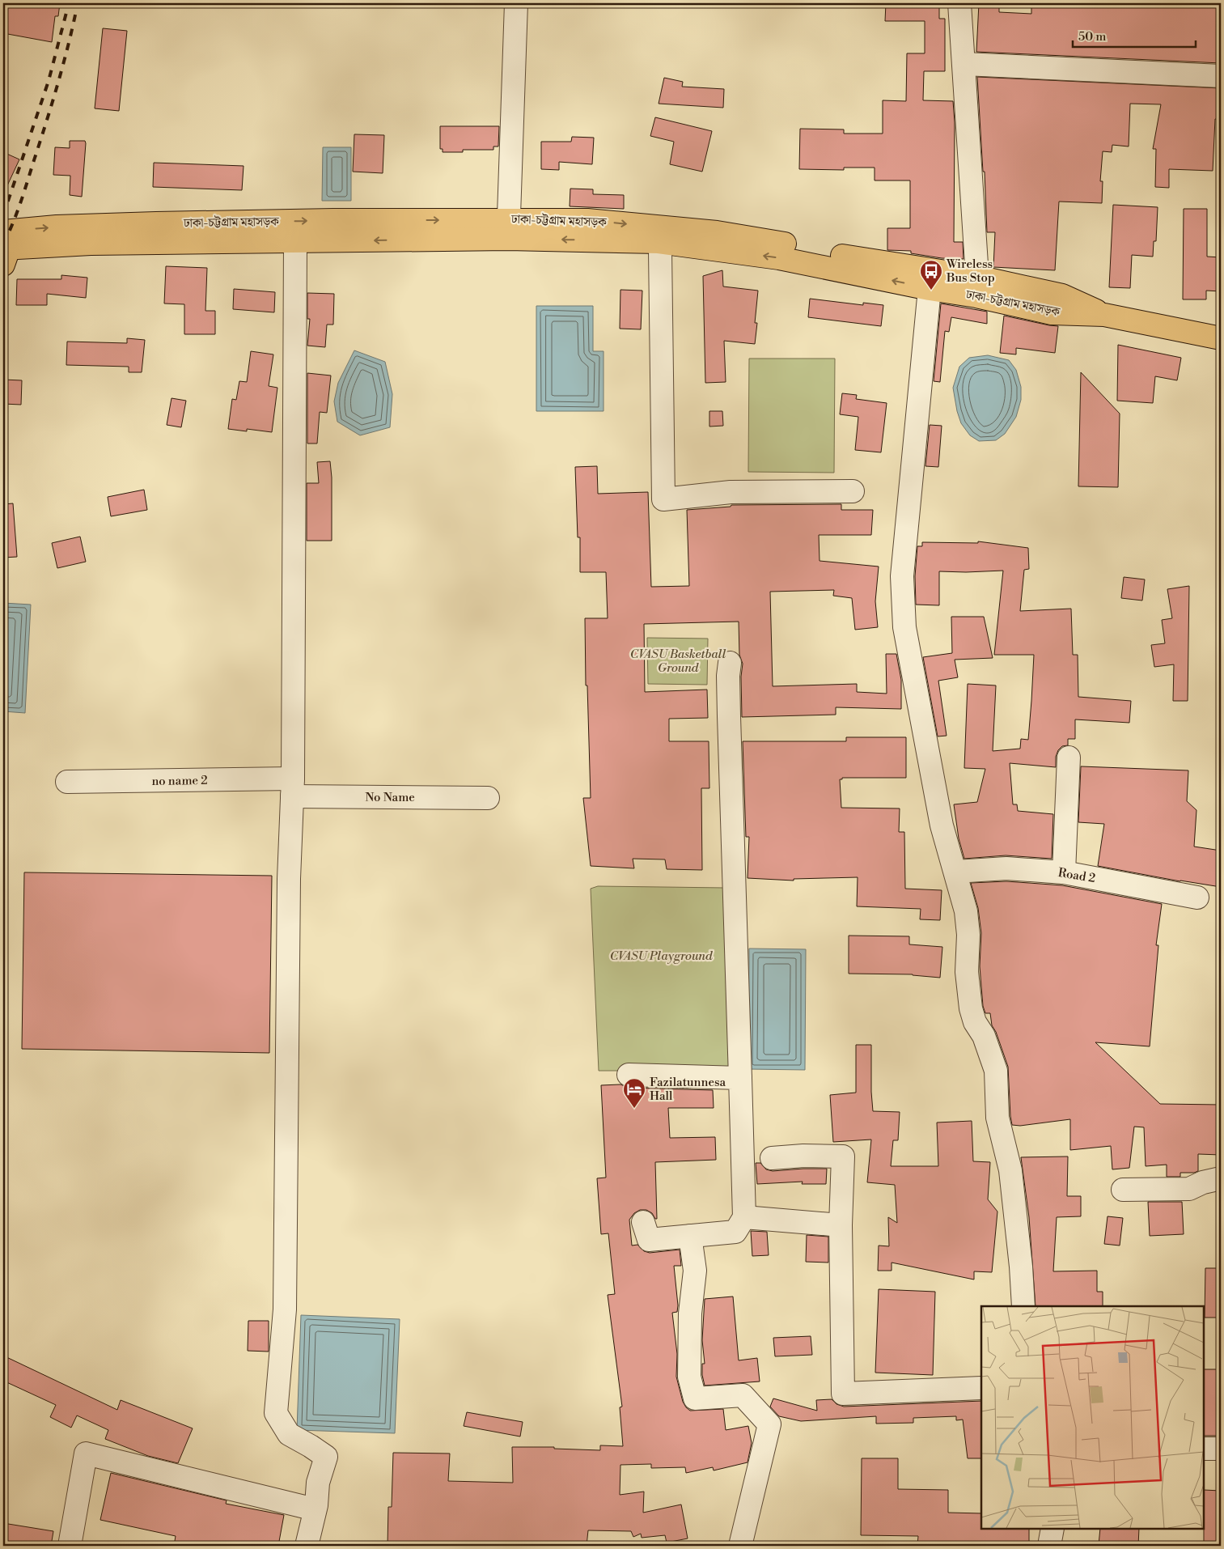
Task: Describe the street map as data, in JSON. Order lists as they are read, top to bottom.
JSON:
{
  "streets": {
    "highway": ["ঢাকা-চট্টগ্রাম মহাসড়ক"],
    "street": ["no name 2", "No Name", "Road 2"]
  },
  "crossings": [
    ["no name 2", "No Name"]
  ],
  "parks": ["CVASU Basketball Ground", "CVASU Playground"],
  "places": {
    "bus stop": ["Wireless Bus Stop"],
    "hotel": ["Fazilatunnesa Hall"]
  },
  "scale_bar": "50 m"
}
